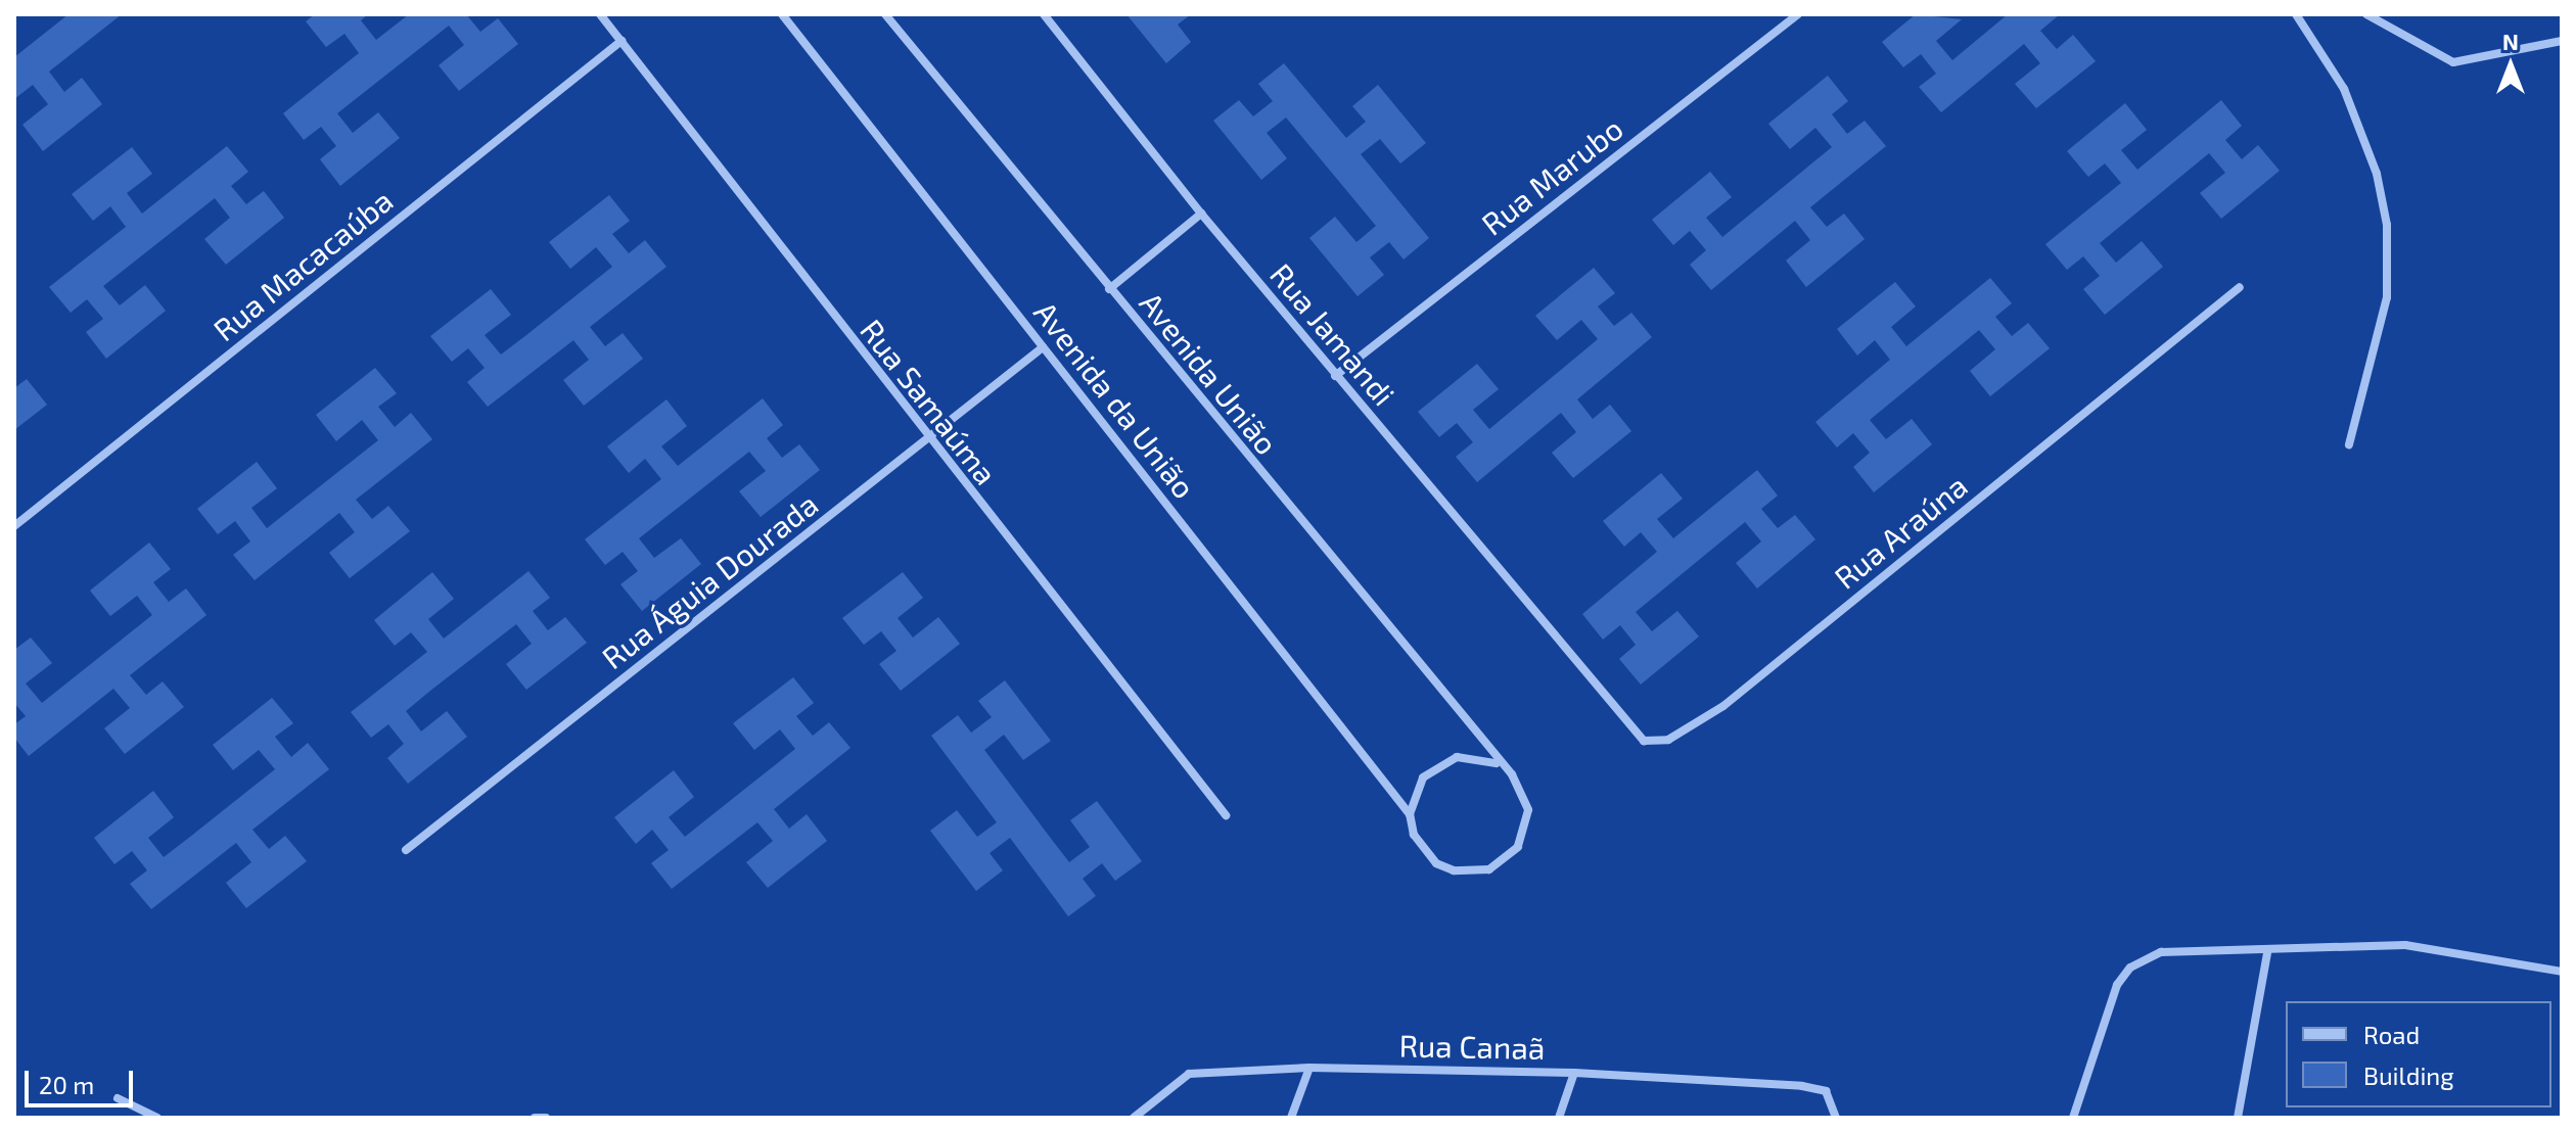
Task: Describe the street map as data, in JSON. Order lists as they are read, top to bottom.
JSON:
{
  "streets": {
    "street": [
      "Rua Marubo",
      "Rua Macacaúba",
      "Rua Jamandi",
      "Avenida União",
      "Avenida da União",
      "Rua Samaúma",
      "Rua Araúna",
      "Rua Águia Dourada",
      "Rua Canaã"
    ]
  },
  "crossings": [
    ["Rua Marubo", "Rua Jamandi"],
    ["Rua Macacaúba", "Rua Samaúma"],
    ["Rua Jamandi", "Avenida da União"],
    ["Rua Jamandi", "Rua Araúna"],
    ["Avenida União", "Avenida da União"],
    ["Avenida da União", "Rua Águia Dourada"],
    ["Rua Samaúma", "Rua Águia Dourada"]
  ],
  "legend": ["Road", "Building"],
  "scale_bar": "20 m",
  "north": "top"
}
